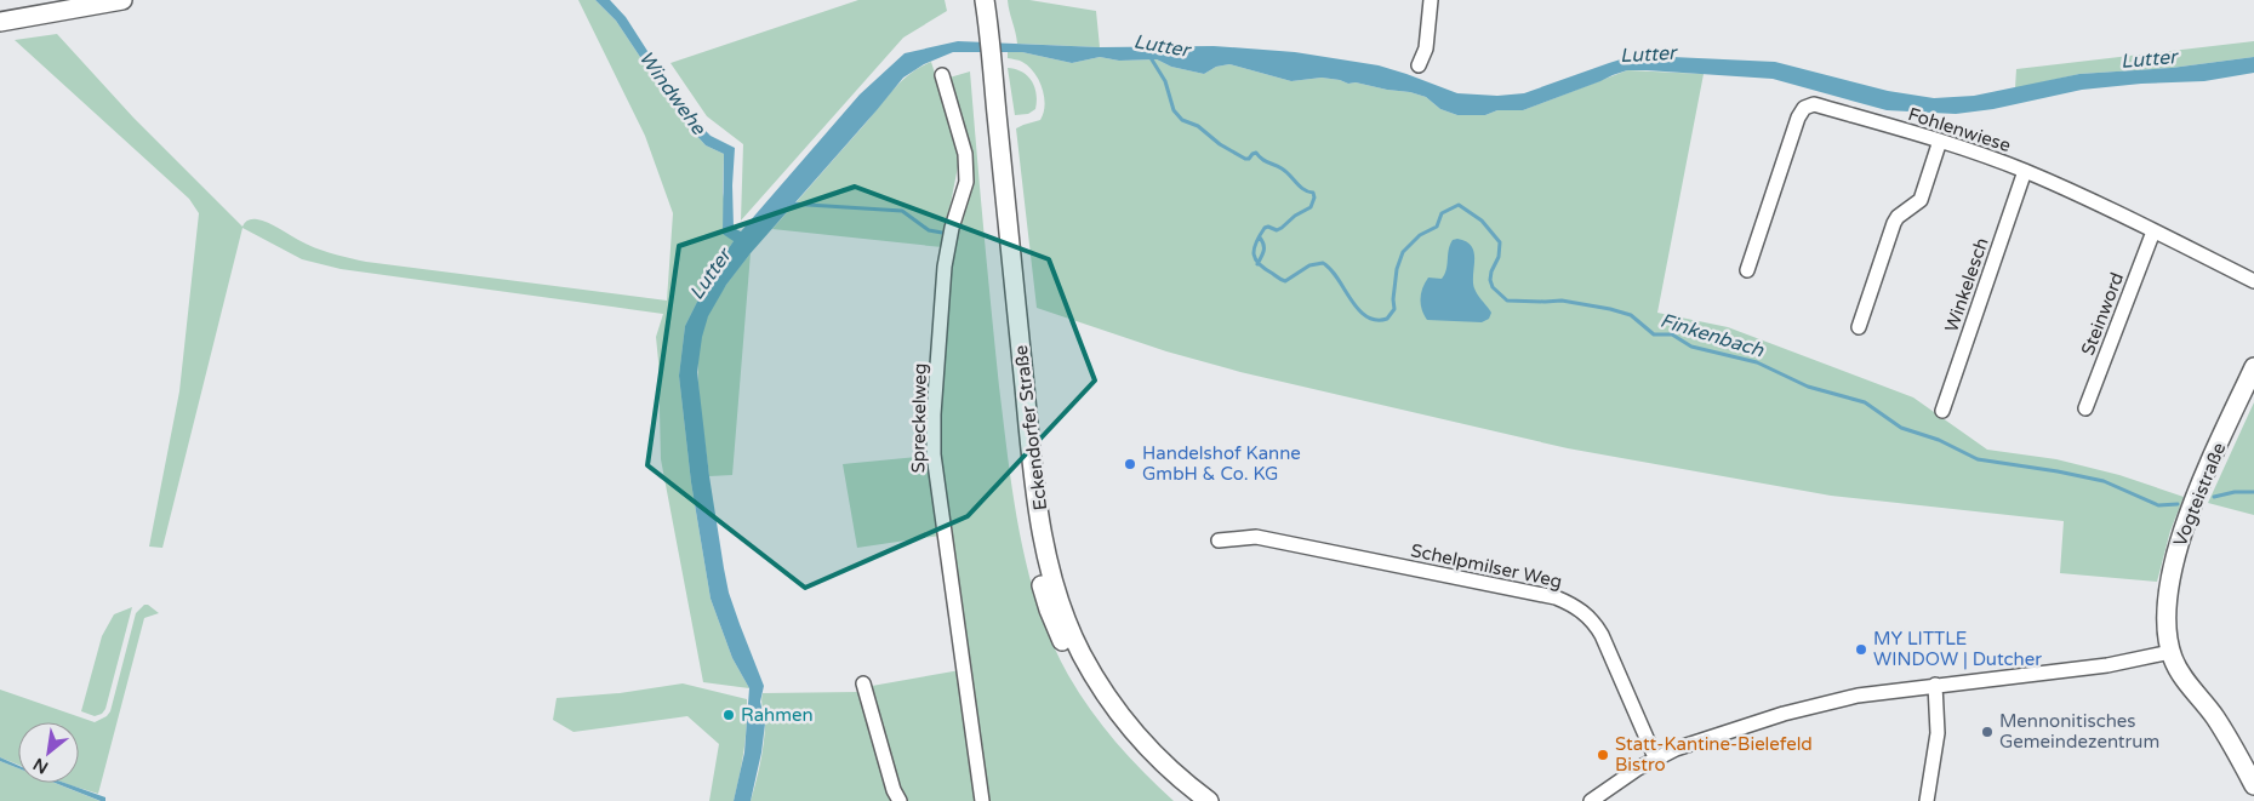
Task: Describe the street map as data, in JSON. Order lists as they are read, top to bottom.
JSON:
{
  "streets": {
    "main road": ["Eckendorfer Straße", "Vogteistraße"],
    "street": [
      "Fohlenwiese",
      "Winkelesch",
      "Steinword",
      "Spreckelweg",
      "Schelpmilser Weg"
    ]
  },
  "crossings": [
    ["Fohlenwiese", "Winkelesch"],
    ["Fohlenwiese", "Steinword"]
  ],
  "water": ["Lutter", "Windwehe", "Finkenbach"],
  "places": [
    "Handelshof Kanne GmbH & Co. KG",
    "MY LITTLE WINDOW | Dutcher",
    "Rahmen",
    "Mennonitisches Gemeindezentrum",
    "Statt-Kantine-Bielefeld Bistro"
  ],
  "north": "bottom left"
}
